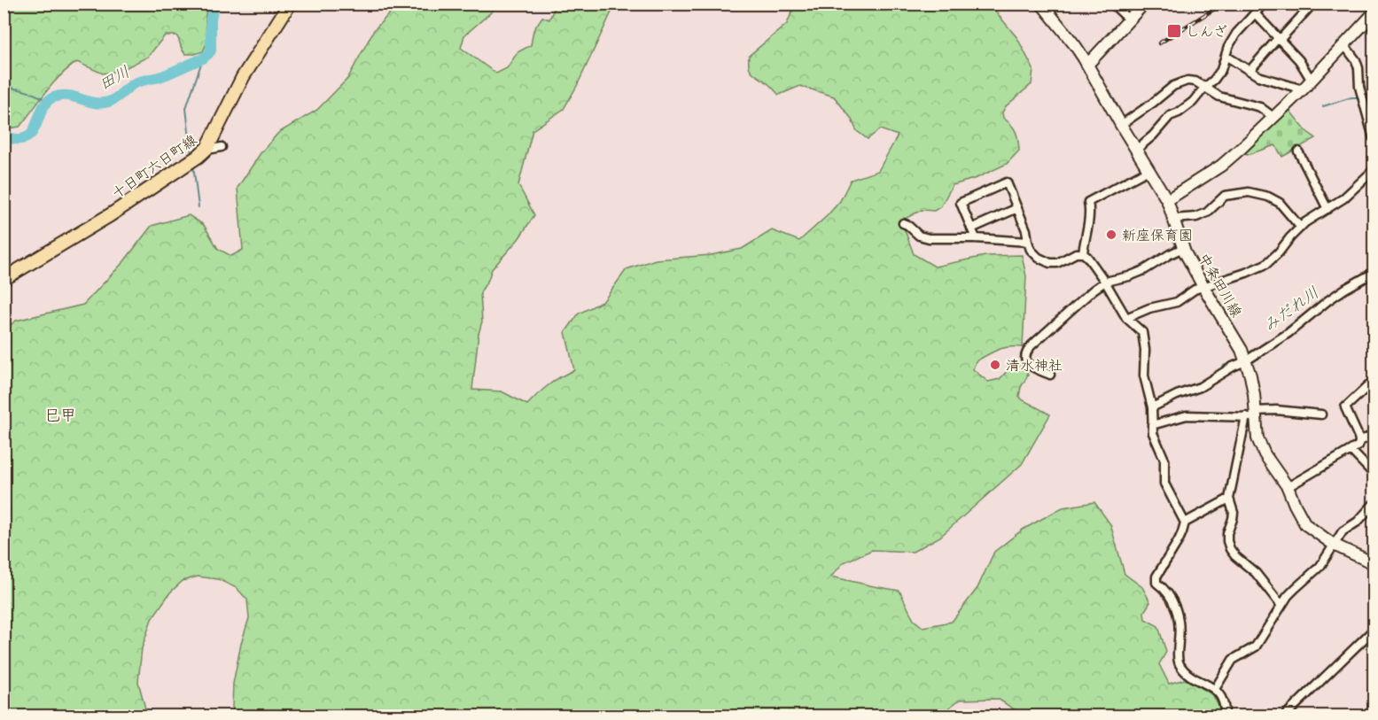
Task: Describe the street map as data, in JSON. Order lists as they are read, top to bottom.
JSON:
{
  "streets": {
    "main road": ["十日町六日町線", "中条田川線"]
  },
  "districts": ["巳甲"],
  "water": ["田川", "みだれ川"],
  "places": {
    "transit": ["しんざ"],
    "other": ["新座保育園", "清水神社"]
  }
}
